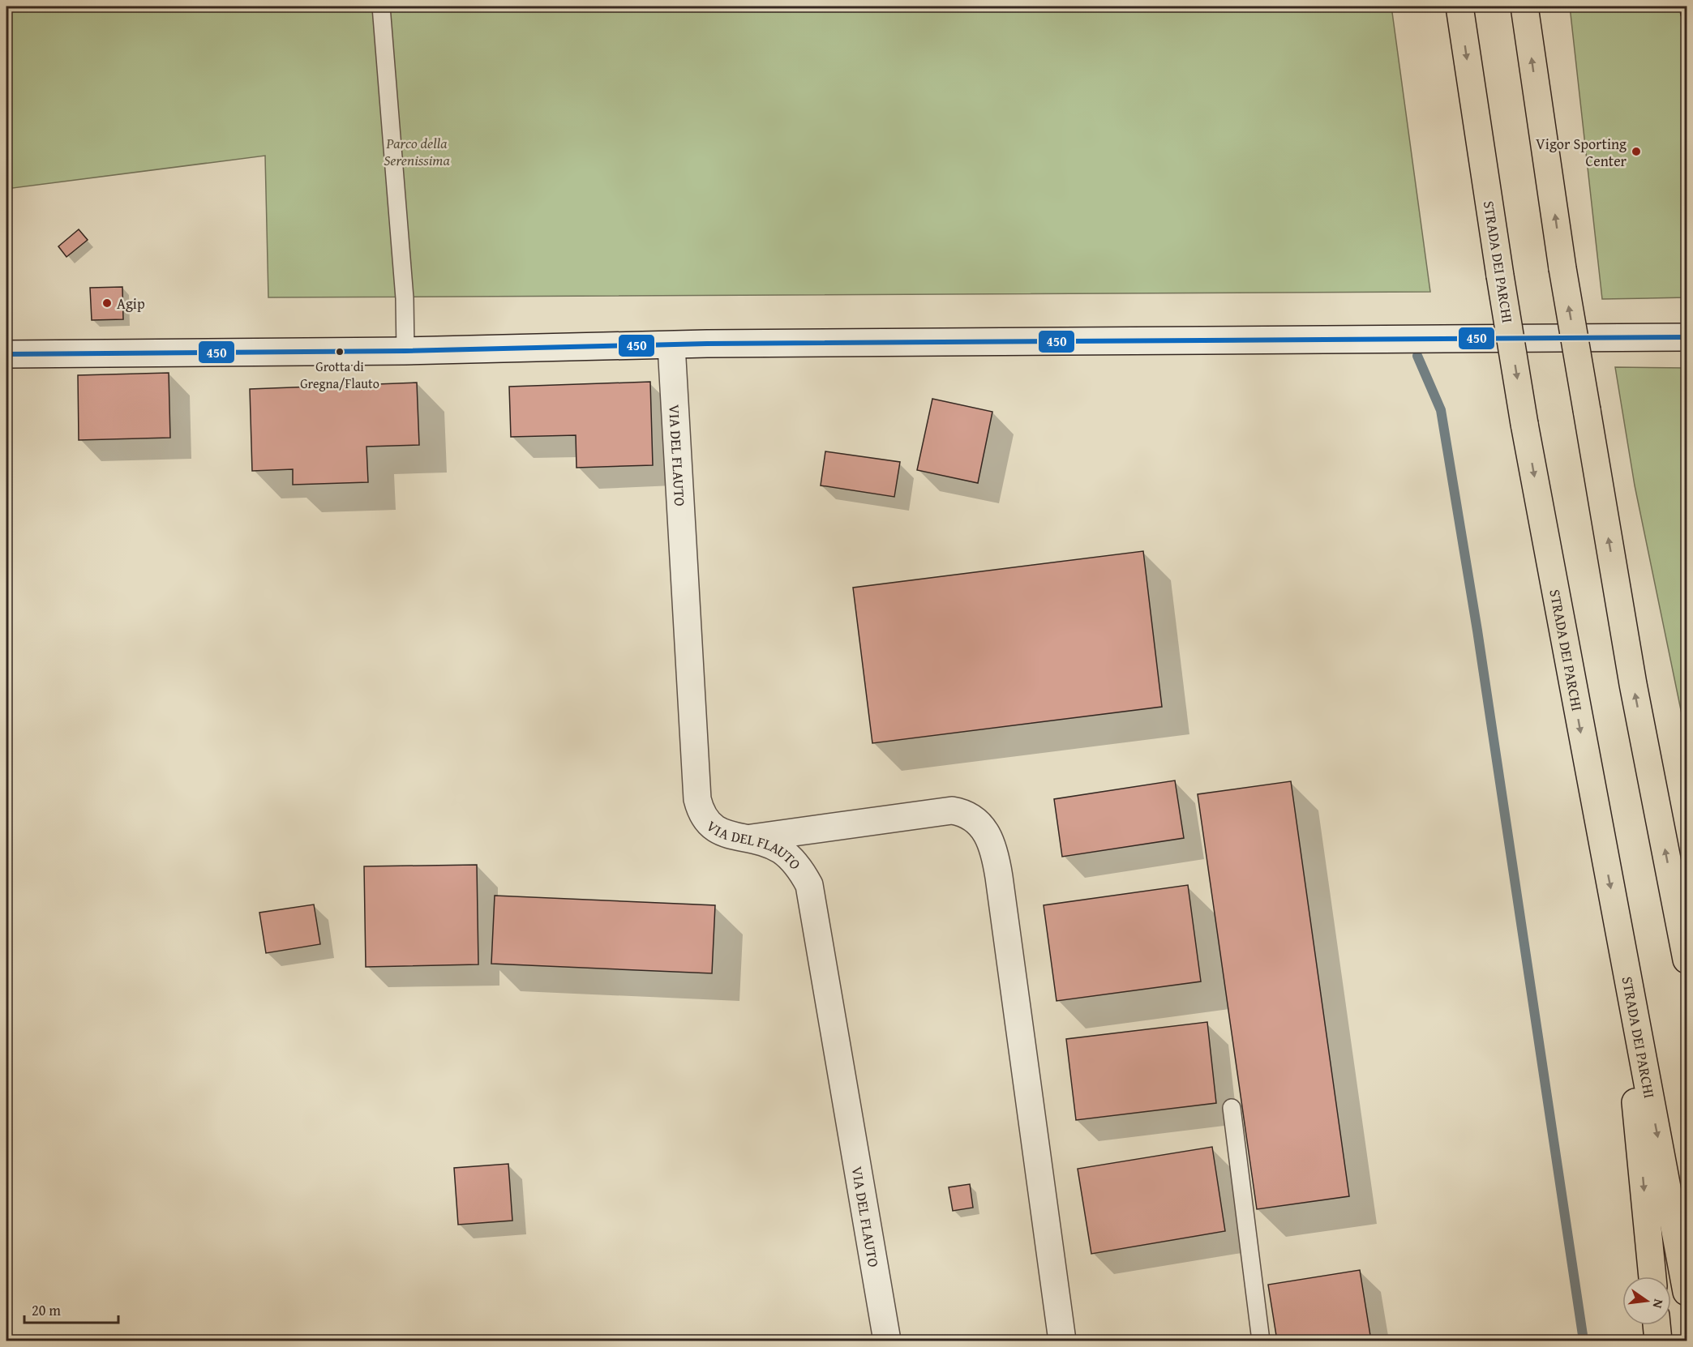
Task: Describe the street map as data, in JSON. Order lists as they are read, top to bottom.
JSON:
{
  "streets": {
    "highway": ["STRADA DEI PARCHI"],
    "street": ["VIA DEL FLAUTO"]
  },
  "parks": ["Parco della Serenissima"],
  "places": ["Vigor Sporting Center", "Agip", "Grotta di Gregna/Flauto"],
  "lines": ["transit line 450"],
  "scale_bar": "20 m",
  "north": "right"
}
